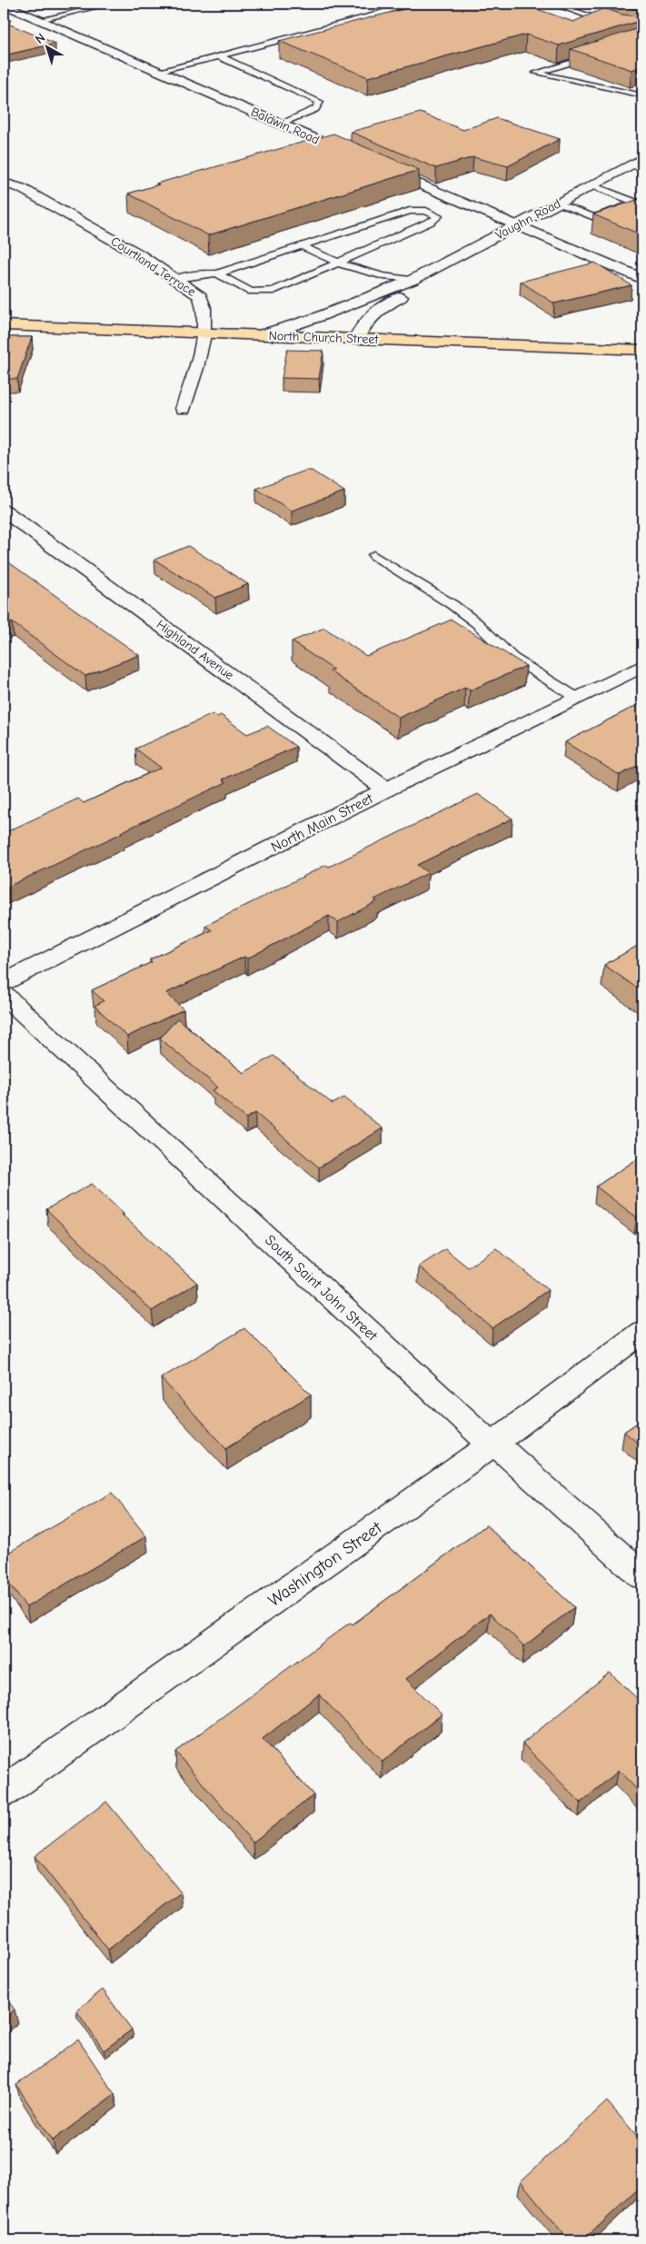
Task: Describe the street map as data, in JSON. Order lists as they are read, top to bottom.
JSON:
{
  "streets": {
    "main road": ["North Church Street"],
    "street": [
      "Baldwin Road",
      "Vaughn Road",
      "Courtland Terrace",
      "Highland Avenue",
      "North Main Street",
      "South Saint John Street",
      "Washington Street"
    ]
  },
  "crossings": [
    ["Vaughn Road", "North Church Street"],
    ["Courtland Terrace", "North Church Street"],
    ["Highland Avenue", "North Main Street"],
    ["South Saint John Street", "Washington Street"]
  ],
  "north": "top left"
}
